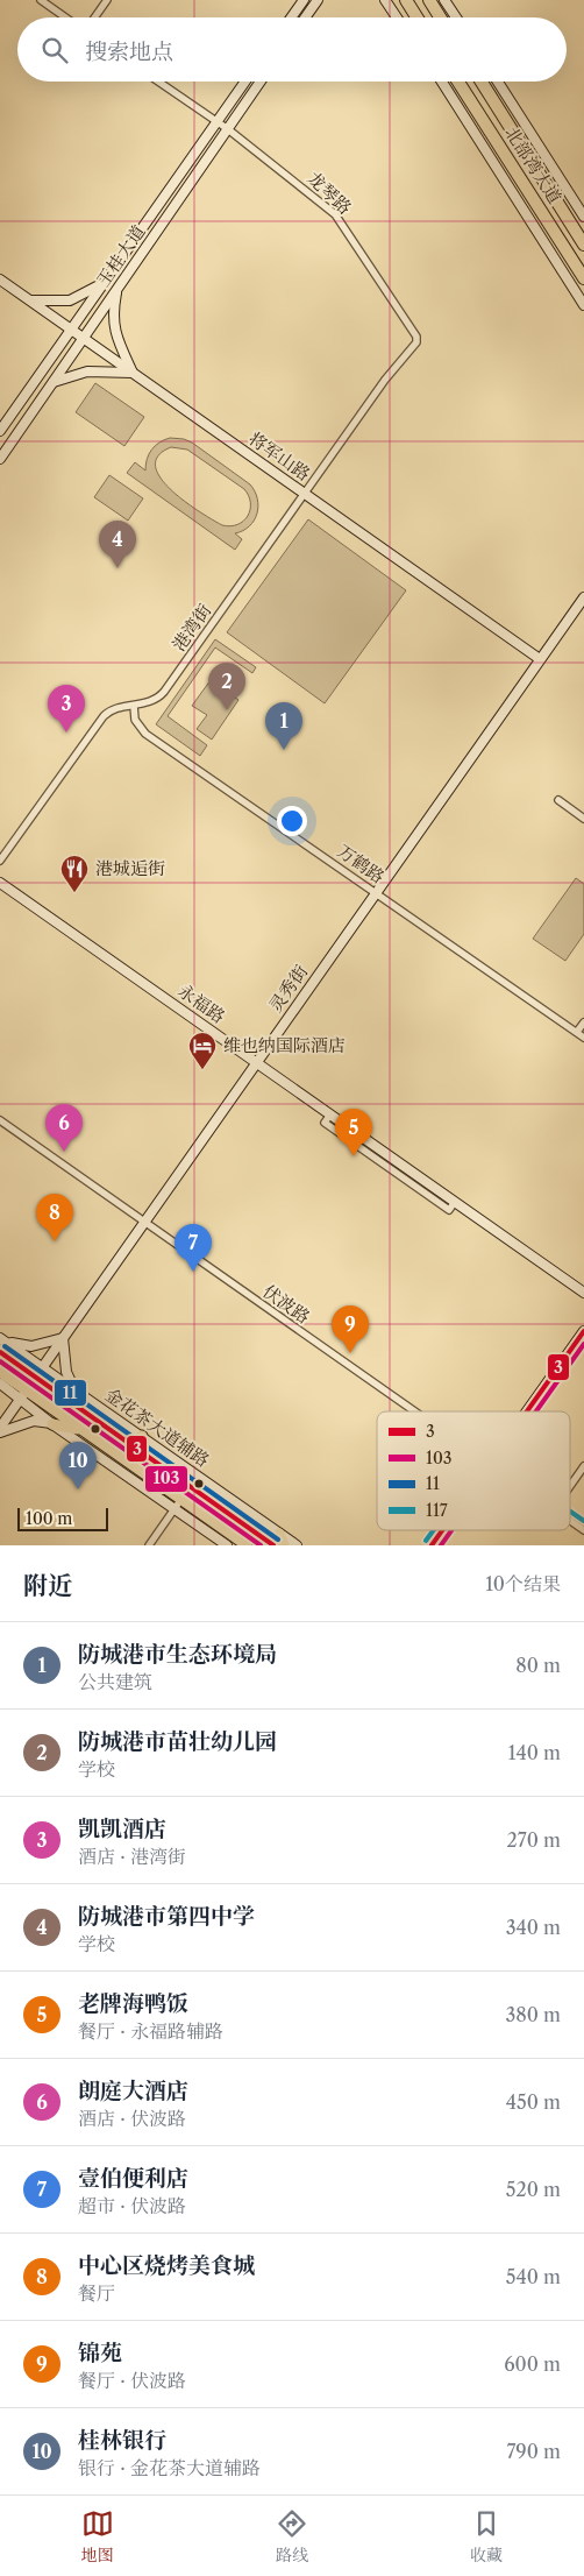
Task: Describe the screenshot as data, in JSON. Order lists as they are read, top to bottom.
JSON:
{
  "streets": {
    "highway": ["北部湾大道"],
    "main road": [
      "玉桂大道",
      "将军山路",
      "灵秀街",
      "永福路",
      "金花茶大道辅路"
    ],
    "street": [
      "龙琴路",
      "港湾街",
      "万鹤路",
      "伏波路"
    ]
  },
  "crossings": [
    ["龙琴路", "玉桂大道"],
    ["龙琴路", "港湾街"],
    ["玉桂大道", "将军山路"],
    ["将军山路", "港湾街"],
    ["将军山路", "灵秀街"],
    ["港湾街", "万鹤路"],
    ["万鹤路", "灵秀街"],
    ["灵秀街", "永福路"],
    ["灵秀街", "伏波路"],
    ["灵秀街", "金花茶大道辅路"]
  ],
  "places": {
    "restaurant": ["港城逅街"],
    "hotel": ["维也纳国际酒店"]
  },
  "lines": [
    "transit line 3",
    "transit line 103",
    "transit line 11",
    "transit line 117"
  ],
  "legend": [
    "3",
    "103",
    "11",
    "117"
  ],
  "scale_bar": "100 m",
  "page": {
    "search": "搜索地点",
    "pins": [
      "4",
      "2",
      "3",
      "1",
      "6",
      "5",
      "8",
      "7",
      "9",
      "10"
    ],
    "scale": "100 m",
    "heading": ["附近", "10个结果"],
    "list": [
      {
        "mark": "1",
        "name": "防城港市生态环境局",
        "note": "公共建筑",
        "value": "80 m"
      },
      {
        "mark": "2",
        "name": "防城港市苗壮幼儿园",
        "note": "学校",
        "value": "140 m"
      },
      {
        "mark": "3",
        "name": "凯凯酒店",
        "note": "酒店 · 港湾街",
        "value": "270 m"
      },
      {
        "mark": "4",
        "name": "防城港市第四中学",
        "note": "学校",
        "value": "340 m"
      },
      {
        "mark": "5",
        "name": "老牌海鸭饭",
        "note": "餐厅 · 永福路辅路",
        "value": "380 m"
      },
      {
        "mark": "6",
        "name": "朗庭大酒店",
        "note": "酒店 · 伏波路",
        "value": "450 m"
      },
      {
        "mark": "7",
        "name": "壹伯便利店",
        "note": "超市 · 伏波路",
        "value": "520 m"
      },
      {
        "mark": "8",
        "name": "中心区烧烤美食城",
        "note": "餐厅",
        "value": "540 m"
      },
      {
        "mark": "9",
        "name": "锦苑",
        "note": "餐厅 · 伏波路",
        "value": "600 m"
      },
      {
        "mark": "10",
        "name": "桂林银行",
        "note": "银行 · 金花茶大道辅路",
        "value": "790 m"
      }
    ],
    "nav": ["地图", "路线", "收藏"]
  }
}
